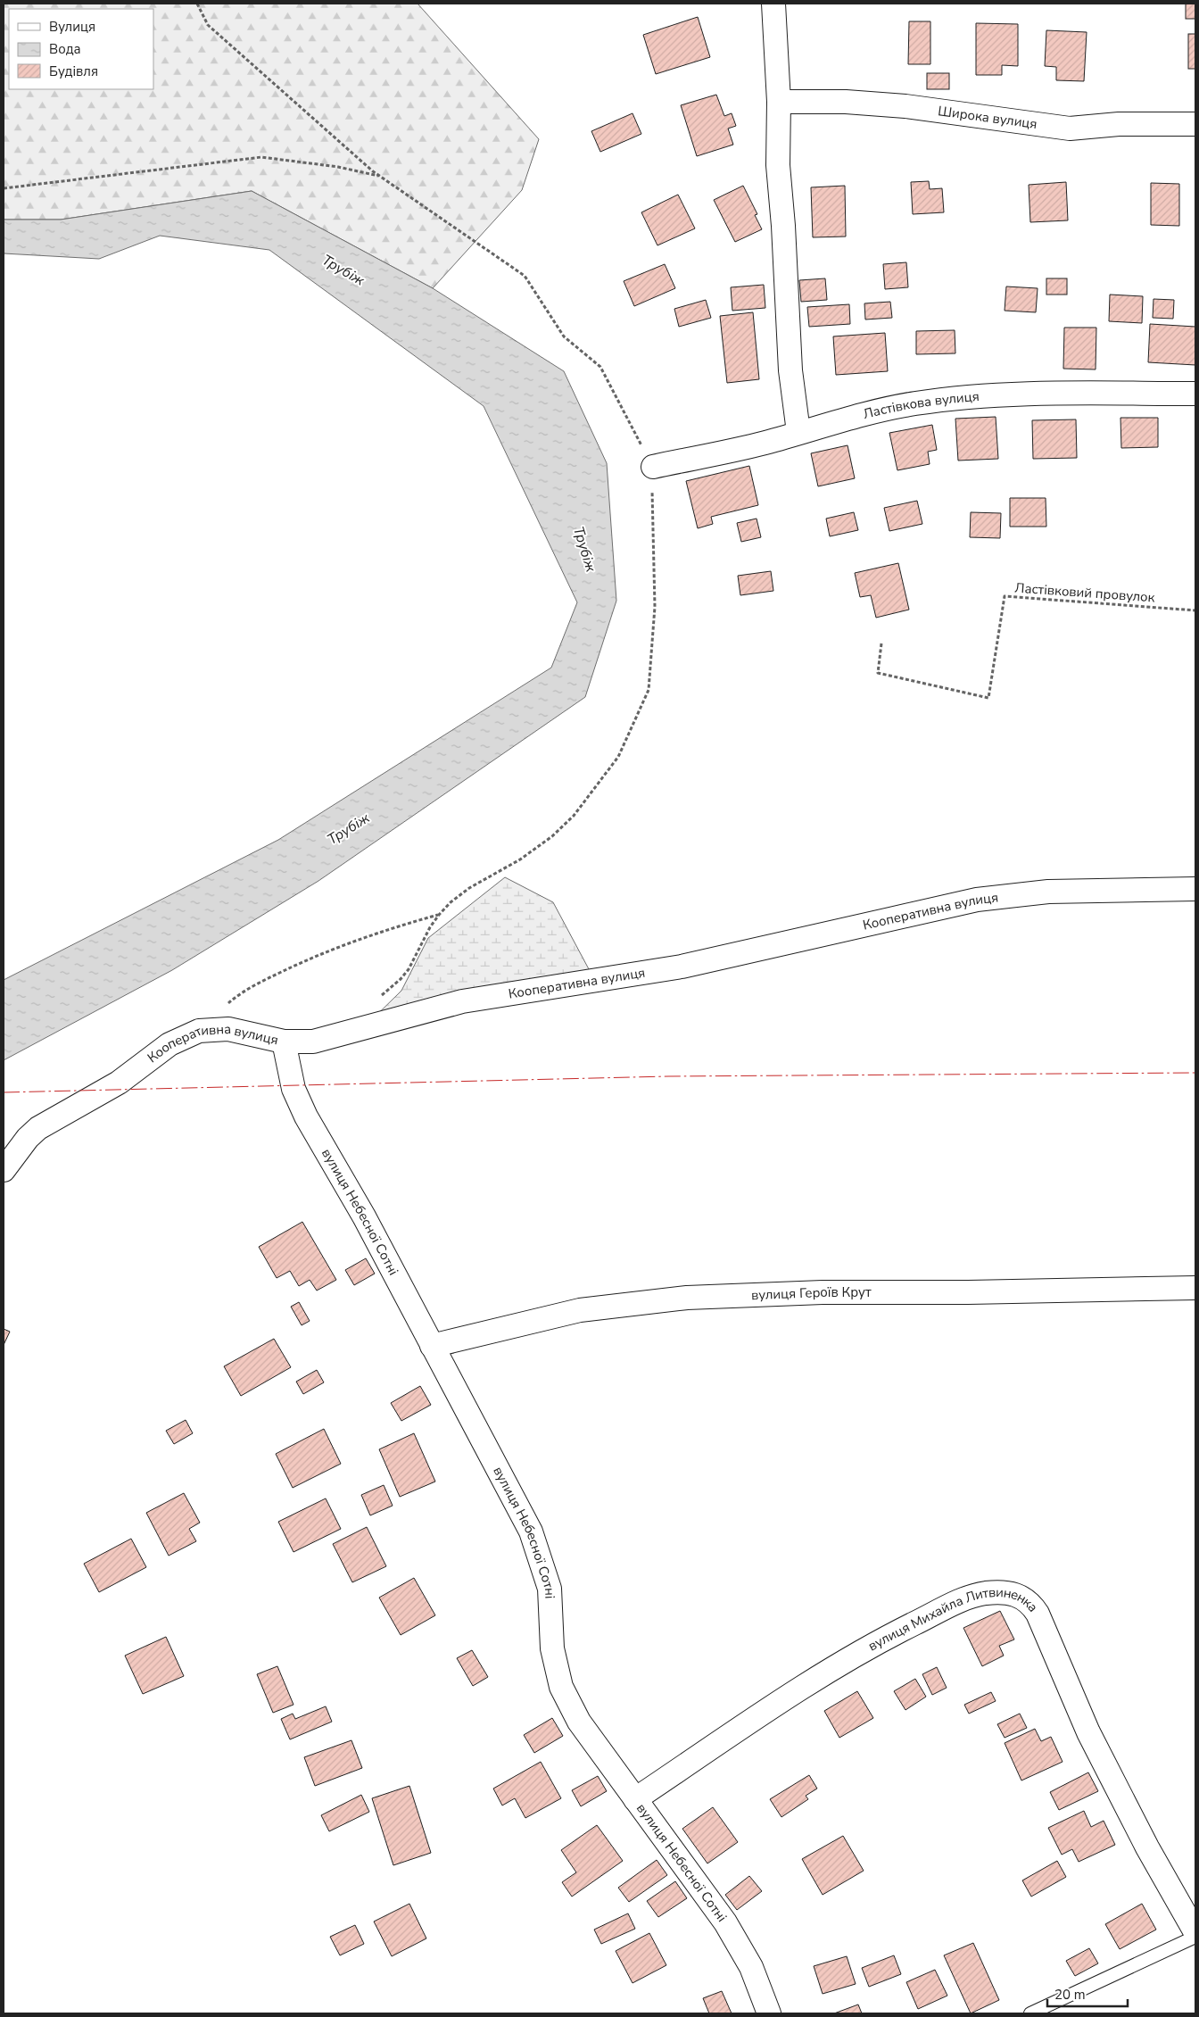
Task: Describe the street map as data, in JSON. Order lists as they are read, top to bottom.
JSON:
{
  "streets": {
    "street": [
      "Широка вулиця",
      "Ластівкова вулиця",
      "Кооперативна вулиця",
      "вулиця Небесної Сотні",
      "вулиця Героїв Крут",
      "вулиця Михайла Литвиненка"
    ],
    "path": ["Ластівковий провулок"]
  },
  "crossings": [
    ["Кооперативна вулиця", "вулиця Небесної Сотні"],
    ["вулиця Небесної Сотні", "вулиця Героїв Крут"],
    ["вулиця Небесної Сотні", "вулиця Михайла Литвиненка"]
  ],
  "water": ["Трубіж"],
  "legend": ["Вулиця", "Вода", "Будівля"],
  "scale_bar": "20 m"
}
